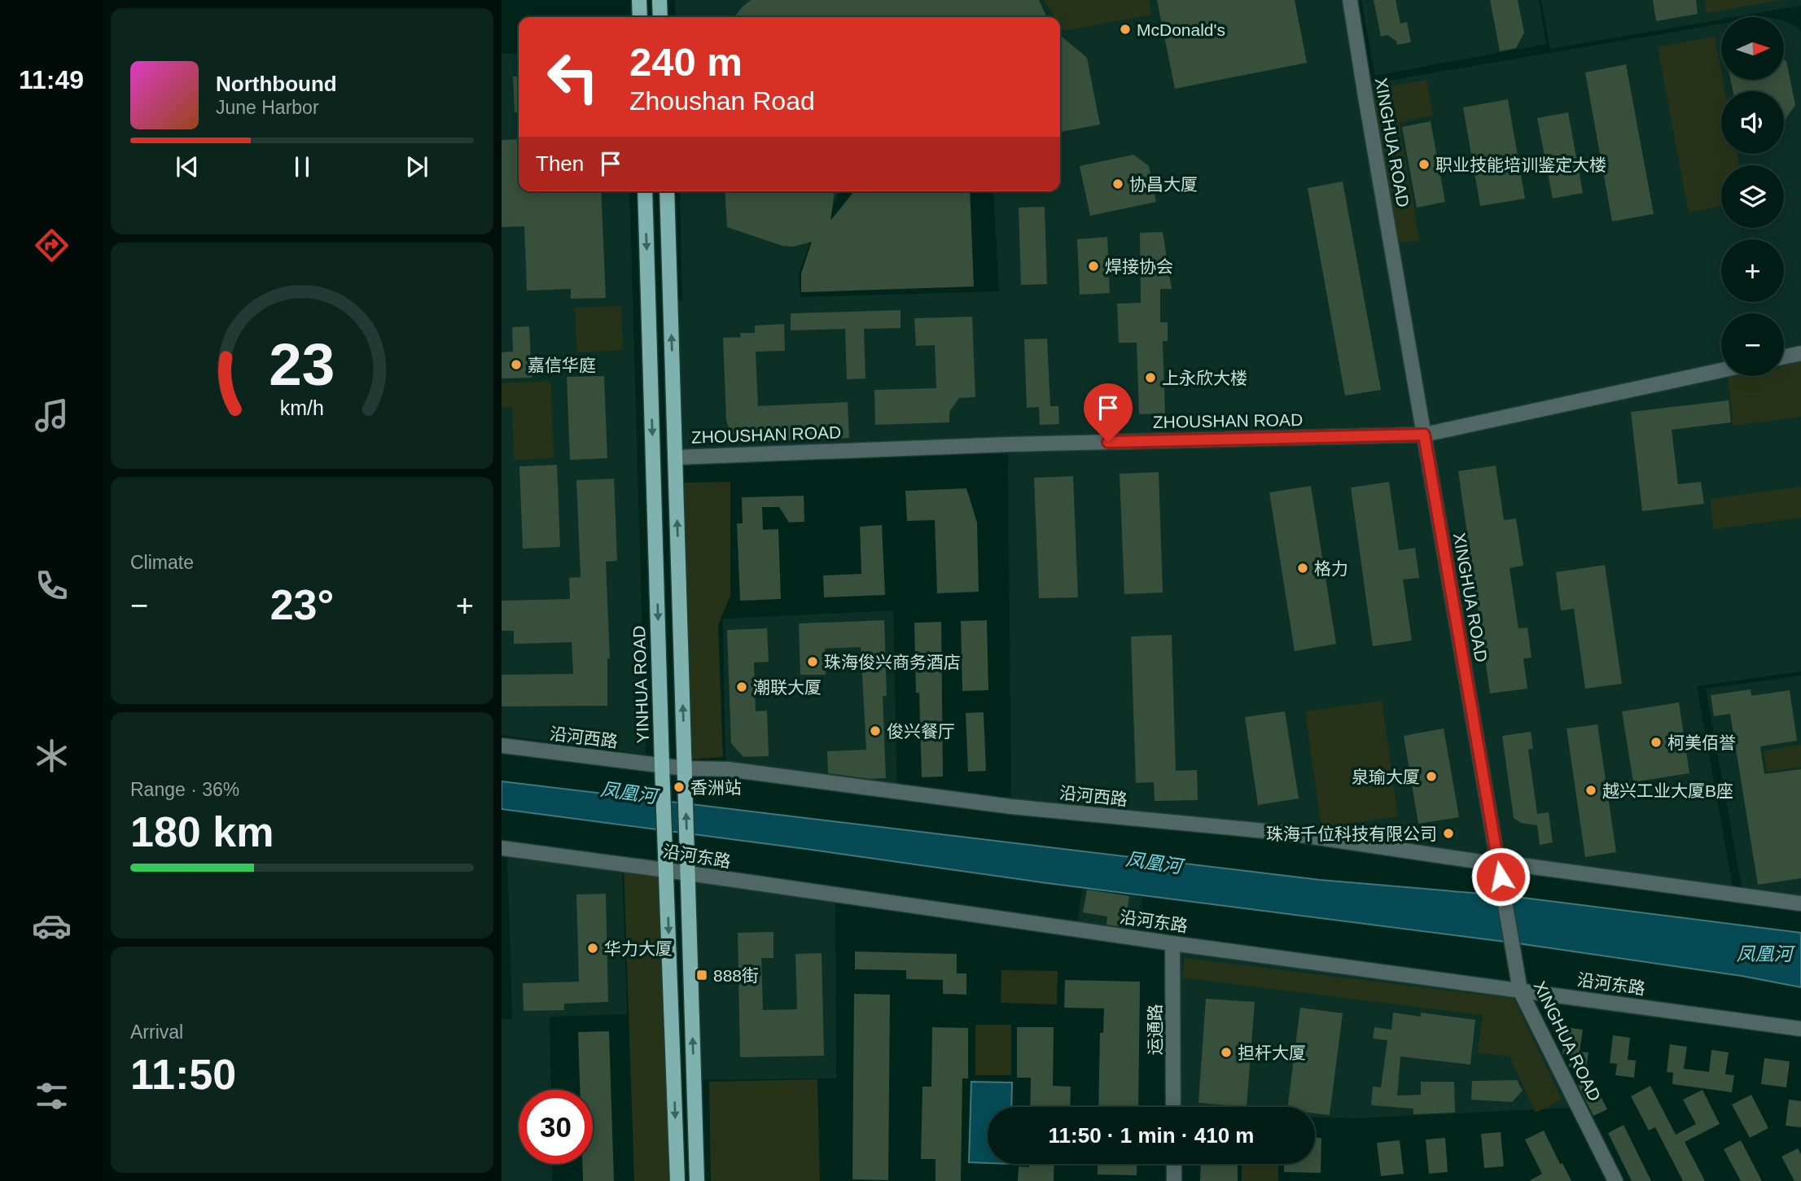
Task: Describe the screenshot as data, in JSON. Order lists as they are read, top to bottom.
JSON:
{
  "streets": {
    "main road": ["YINHUA ROAD"],
    "street": [
      "XINGHUA ROAD",
      "ZHOUSHAN ROAD",
      "沿河西路",
      "沿河东路",
      "运通路"
    ]
  },
  "crossings": [
    ["XINGHUA ROAD", "ZHOUSHAN ROAD"],
    ["XINGHUA ROAD", "沿河西路"],
    ["XINGHUA ROAD", "沿河东路"],
    ["YINHUA ROAD", "沿河西路"],
    ["YINHUA ROAD", "沿河东路"],
    ["沿河东路", "运通路"]
  ],
  "water": ["凤凰河"],
  "places": {
    "other": [
      "McDonald's",
      "职业技能培训鉴定大楼",
      "协昌大厦",
      "焊接协会",
      "嘉信华庭",
      "上永欣大楼",
      "格力",
      "珠海俊兴商务酒店",
      "潮联大厦",
      "俊兴餐厅",
      "柯美佰誉",
      "泉瑜大厦",
      "香洲站",
      "越兴工业大厦B座",
      "珠海千位科技有限公司",
      "华力大厦",
      "担杆大厦"
    ],
    "transit": ["888街"]
  },
  "north": "right",
  "page": {
    "tabs": "11:49",
    "map_buttons": ["+", "−"],
    "turn": ["240 m", "Zhoushan Road"],
    "song": ["Northbound", "June Harbor"],
    "then": "Then",
    "tile": [
      "Climate",
      ["Range · 36%", "180 km"],
      ["Arrival", "11:50"]
    ],
    "heat": ["−", "23°", "+"],
    "limit": "30",
    "trip": "11:50 · 1 min · 410 m",
    "gauge": ["23", "km/h"]
  }
}
